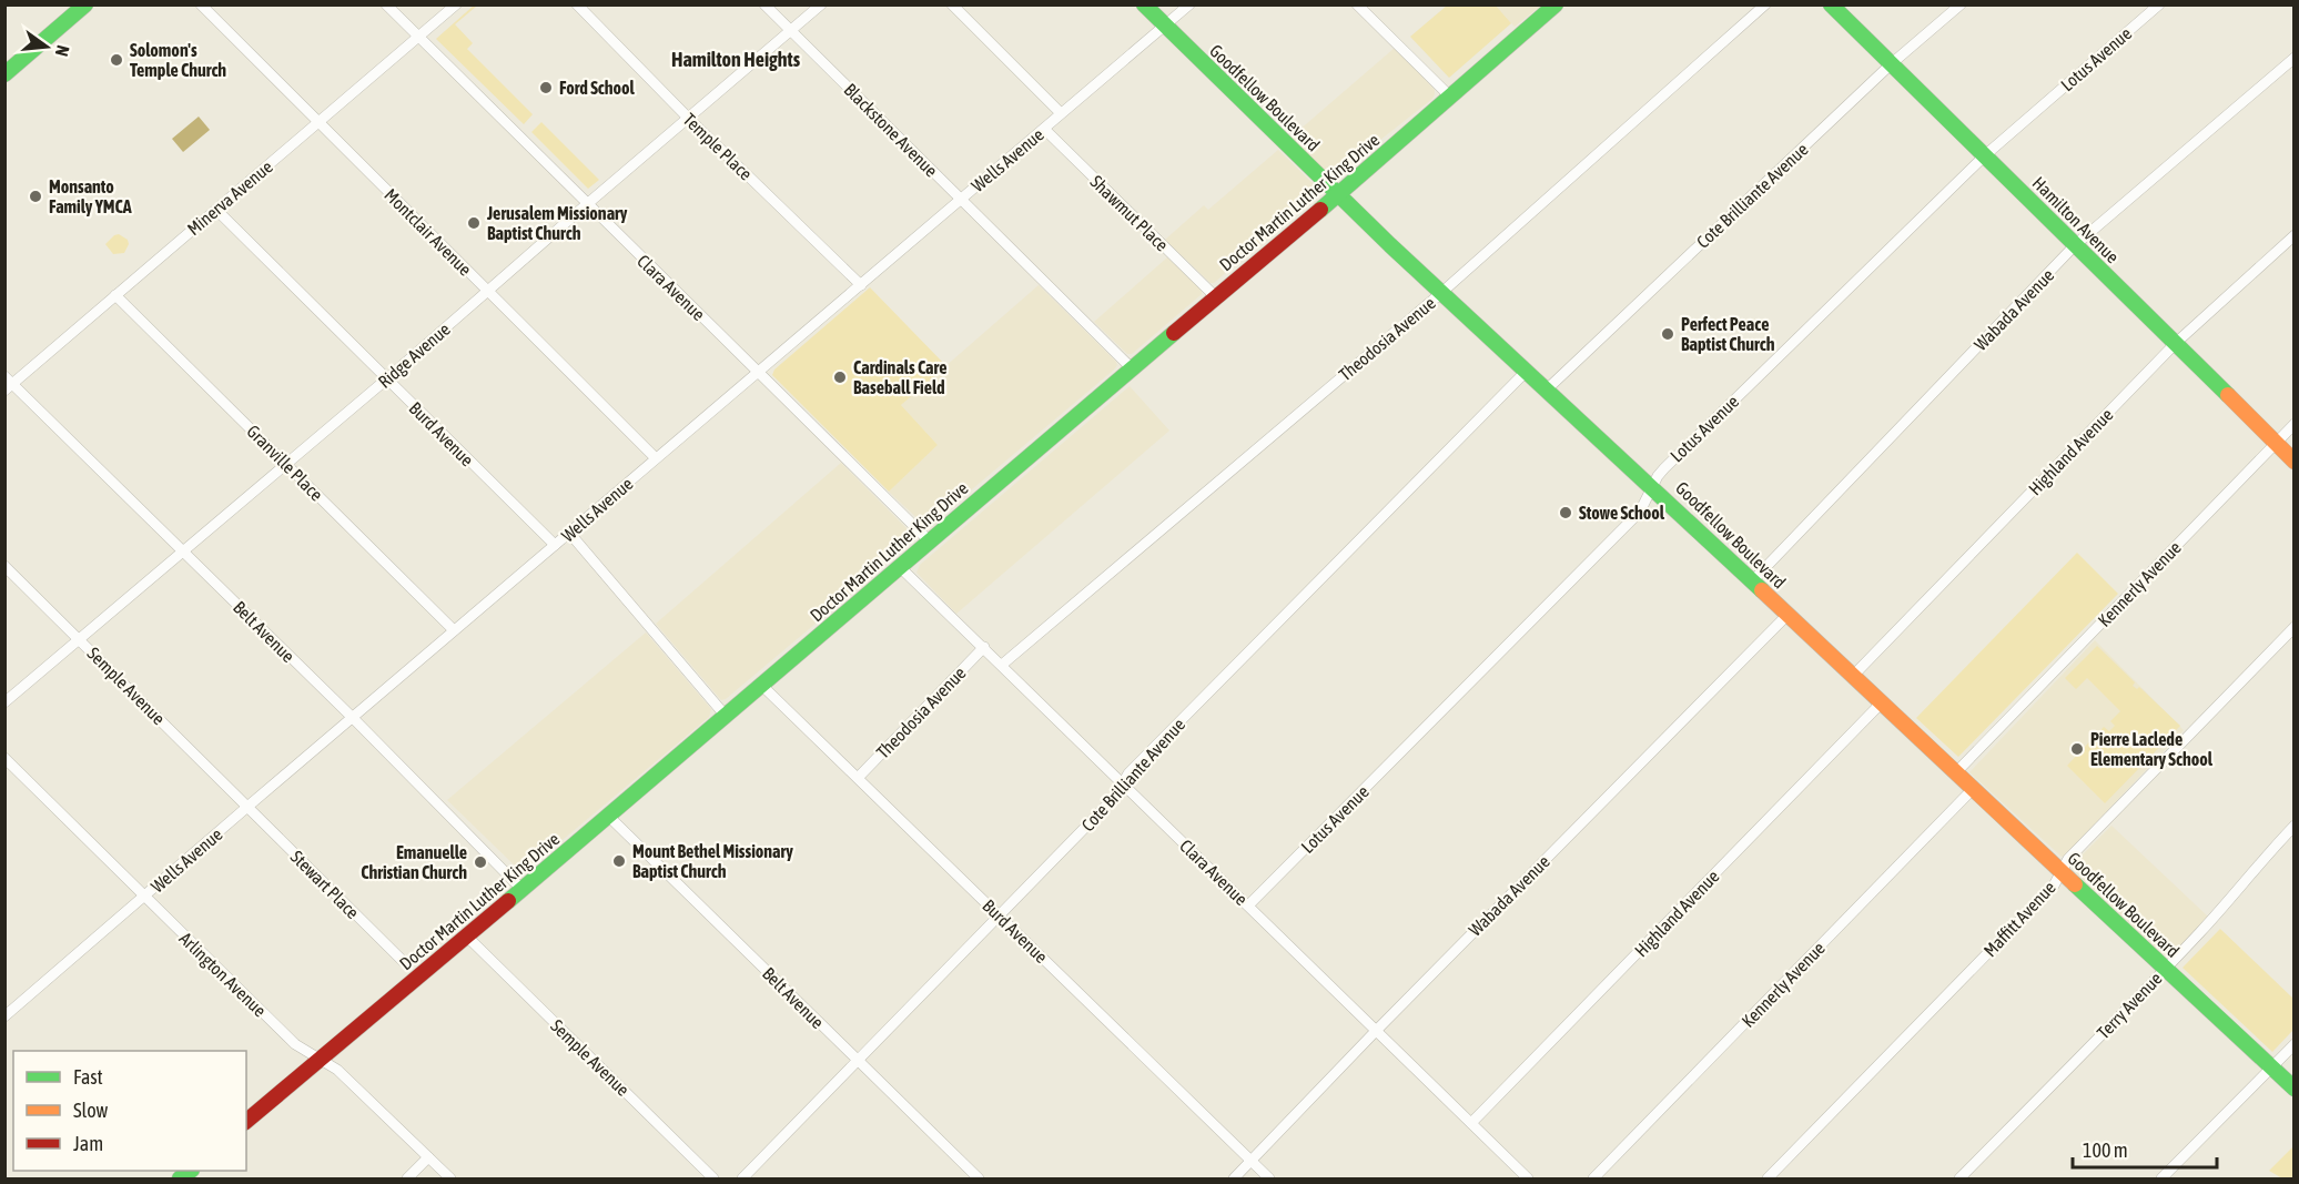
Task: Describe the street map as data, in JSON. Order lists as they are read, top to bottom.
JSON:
{
  "streets": {
    "main road": ["Goodfellow Boulevard", "Doctor Martin Luther King Drive", "Hamilton Avenue"],
    "street": [
      "Lotus Avenue",
      "Blackstone Avenue",
      "Temple Place",
      "Wells Avenue",
      "Cote Brilliante Avenue",
      "Minerva Avenue",
      "Shawmut Place",
      "Montclair Avenue",
      "Clara Avenue",
      "Wabada Avenue",
      "Theodosia Avenue",
      "Ridge Avenue",
      "Burd Avenue",
      "Highland Avenue",
      "Granville Place",
      "Kennerly Avenue",
      "Belt Avenue",
      "Semple Avenue",
      "Stewart Place",
      "Maffitt Avenue",
      "Arlington Avenue",
      "Terry Avenue"
    ]
  },
  "crossings": [
    ["Lotus Avenue", "Goodfellow Boulevard"],
    ["Lotus Avenue", "Hamilton Avenue"],
    ["Lotus Avenue", "Clara Avenue"],
    ["Goodfellow Boulevard", "Wells Avenue"],
    ["Goodfellow Boulevard", "Cote Brilliante Avenue"],
    ["Goodfellow Boulevard", "Doctor Martin Luther King Drive"],
    ["Goodfellow Boulevard", "Wabada Avenue"],
    ["Goodfellow Boulevard", "Theodosia Avenue"],
    ["Goodfellow Boulevard", "Highland Avenue"],
    ["Goodfellow Boulevard", "Kennerly Avenue"],
    ["Goodfellow Boulevard", "Maffitt Avenue"],
    ["Goodfellow Boulevard", "Terry Avenue"],
    ["Blackstone Avenue", "Wells Avenue"],
    ["Blackstone Avenue", "Doctor Martin Luther King Drive"],
    ["Blackstone Avenue", "Ridge Avenue"],
    ["Temple Place", "Wells Avenue"],
    ["Temple Place", "Ridge Avenue"],
    ["Wells Avenue", "Shawmut Place"],
    ["Wells Avenue", "Montclair Avenue"],
    ["Wells Avenue", "Clara Avenue"],
    ["Wells Avenue", "Burd Avenue"],
    ["Wells Avenue", "Granville Place"],
    ["Wells Avenue", "Belt Avenue"],
    ["Wells Avenue", "Semple Avenue"],
    ["Wells Avenue", "Stewart Place"],
    ["Wells Avenue", "Arlington Avenue"],
    ["Cote Brilliante Avenue", "Hamilton Avenue"],
    ["Cote Brilliante Avenue", "Clara Avenue"],
    ["Cote Brilliante Avenue", "Burd Avenue"],
    ["Cote Brilliante Avenue", "Belt Avenue"],
    ["Minerva Avenue", "Montclair Avenue"],
    ["Minerva Avenue", "Clara Avenue"],
    ["Minerva Avenue", "Burd Avenue"],
    ["Minerva Avenue", "Granville Place"],
    ["Minerva Avenue", "Belt Avenue"],
    ["Doctor Martin Luther King Drive", "Shawmut Place"],
    ["Doctor Martin Luther King Drive", "Clara Avenue"],
    ["Doctor Martin Luther King Drive", "Burd Avenue"],
    ["Doctor Martin Luther King Drive", "Belt Avenue"],
    ["Doctor Martin Luther King Drive", "Semple Avenue"],
    ["Doctor Martin Luther King Drive", "Arlington Avenue"],
    ["Hamilton Avenue", "Wabada Avenue"],
    ["Hamilton Avenue", "Highland Avenue"],
    ["Hamilton Avenue", "Kennerly Avenue"],
    ["Montclair Avenue", "Ridge Avenue"],
    ["Clara Avenue", "Wabada Avenue"],
    ["Clara Avenue", "Theodosia Avenue"],
    ["Clara Avenue", "Ridge Avenue"],
    ["Clara Avenue", "Highland Avenue"],
    ["Wabada Avenue", "Burd Avenue"],
    ["Theodosia Avenue", "Burd Avenue"],
    ["Ridge Avenue", "Burd Avenue"],
    ["Ridge Avenue", "Granville Place"],
    ["Ridge Avenue", "Belt Avenue"],
    ["Ridge Avenue", "Semple Avenue"],
    ["Semple Avenue", "Stewart Place"]
  ],
  "districts": ["Hamilton Heights"],
  "places": [
    "Solomon's Temple Church",
    "Ford School",
    "Monsanto Family YMCA",
    "Jerusalem Missionary Baptist Church",
    "Perfect Peace Baptist Church",
    "Cardinals Care Baseball Field",
    "Stowe School",
    "Pierre Laclede Elementary School",
    "Mount Bethel Missionary Baptist Church",
    "Emanuelle Christian Church"
  ],
  "legend": ["Fast", "Slow", "Jam"],
  "scale_bar": "100 m",
  "north": "right"
}
